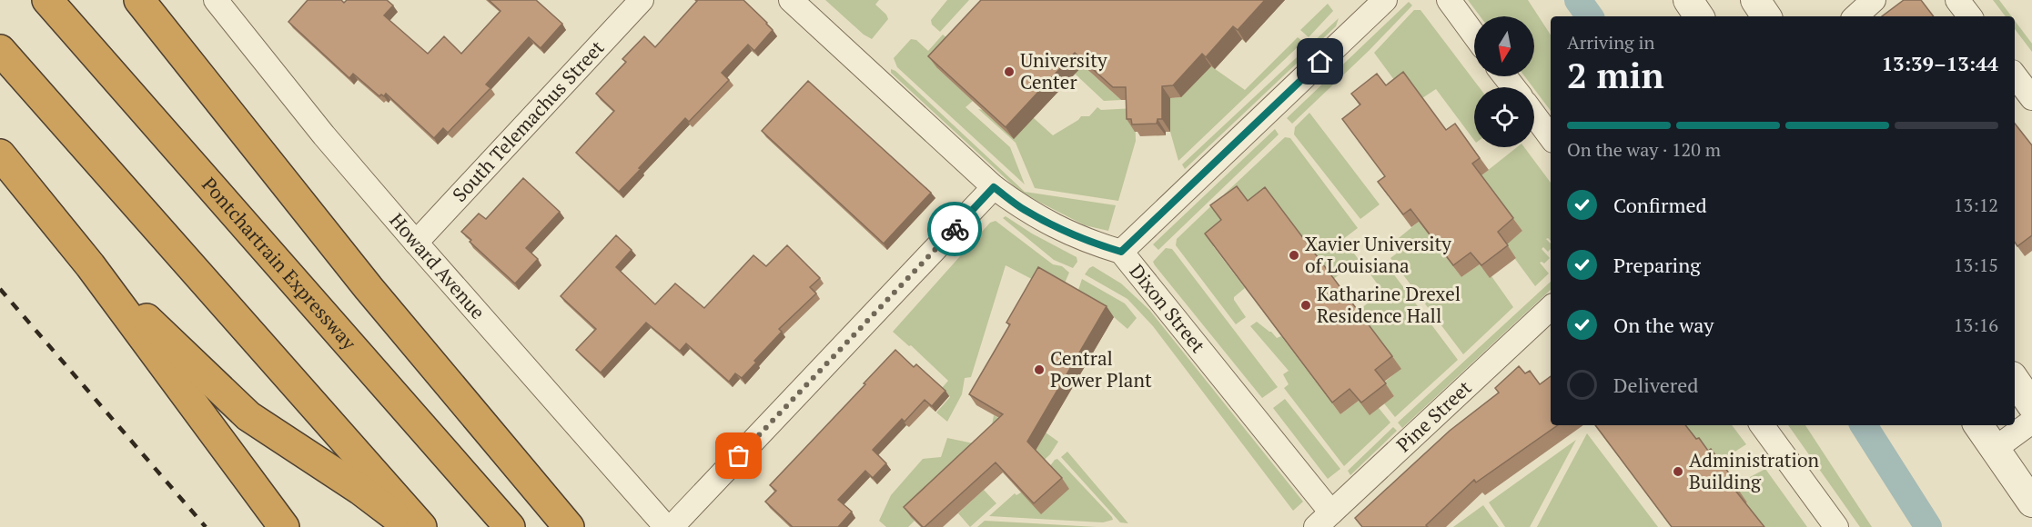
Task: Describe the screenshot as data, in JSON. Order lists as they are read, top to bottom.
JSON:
{
  "streets": {
    "highway": ["Pontchartrain Expressway"],
    "street": [
      "South Telemachus Street",
      "Howard Avenue",
      "Dixon Street",
      "Pine Street"
    ]
  },
  "crossings": [
    ["South Telemachus Street", "Howard Avenue"],
    ["Dixon Street", "Pine Street"]
  ],
  "places": [
    "University Center",
    "Xavier University of Louisiana",
    "Katharine Drexel Residence Hall",
    "Central Power Plant",
    "Administration Building"
  ],
  "north": "bottom",
  "page": {
    "heading": ["2 min", "Arriving in", "13:39–13:44"],
    "bar": "On the way · 120 m",
    "list": [
      ["Confirmed", "13:12"],
      ["Preparing", "13:15"],
      ["On the way", "13:16"],
      "Delivered"
    ]
  }
}
